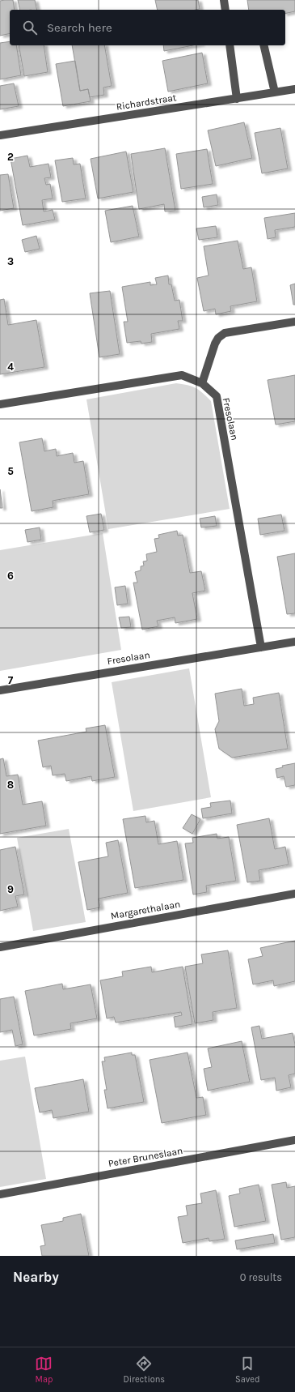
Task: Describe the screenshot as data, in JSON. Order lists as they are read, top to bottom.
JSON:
{
  "streets": {
    "street": [
      "Richardstraat",
      "Fresolaan",
      "Margarethalaan",
      "Peter Bruneslaan"
    ]
  },
  "page": {
    "search": "Search here",
    "heading": ["Nearby", "0 results"],
    "nav": ["Map", "Directions", "Saved"]
  },
  "grid": {
    "rows": [
      "2",
      "3",
      "4",
      "5",
      "6",
      "7",
      "8",
      "9"
    ]
  }
}
